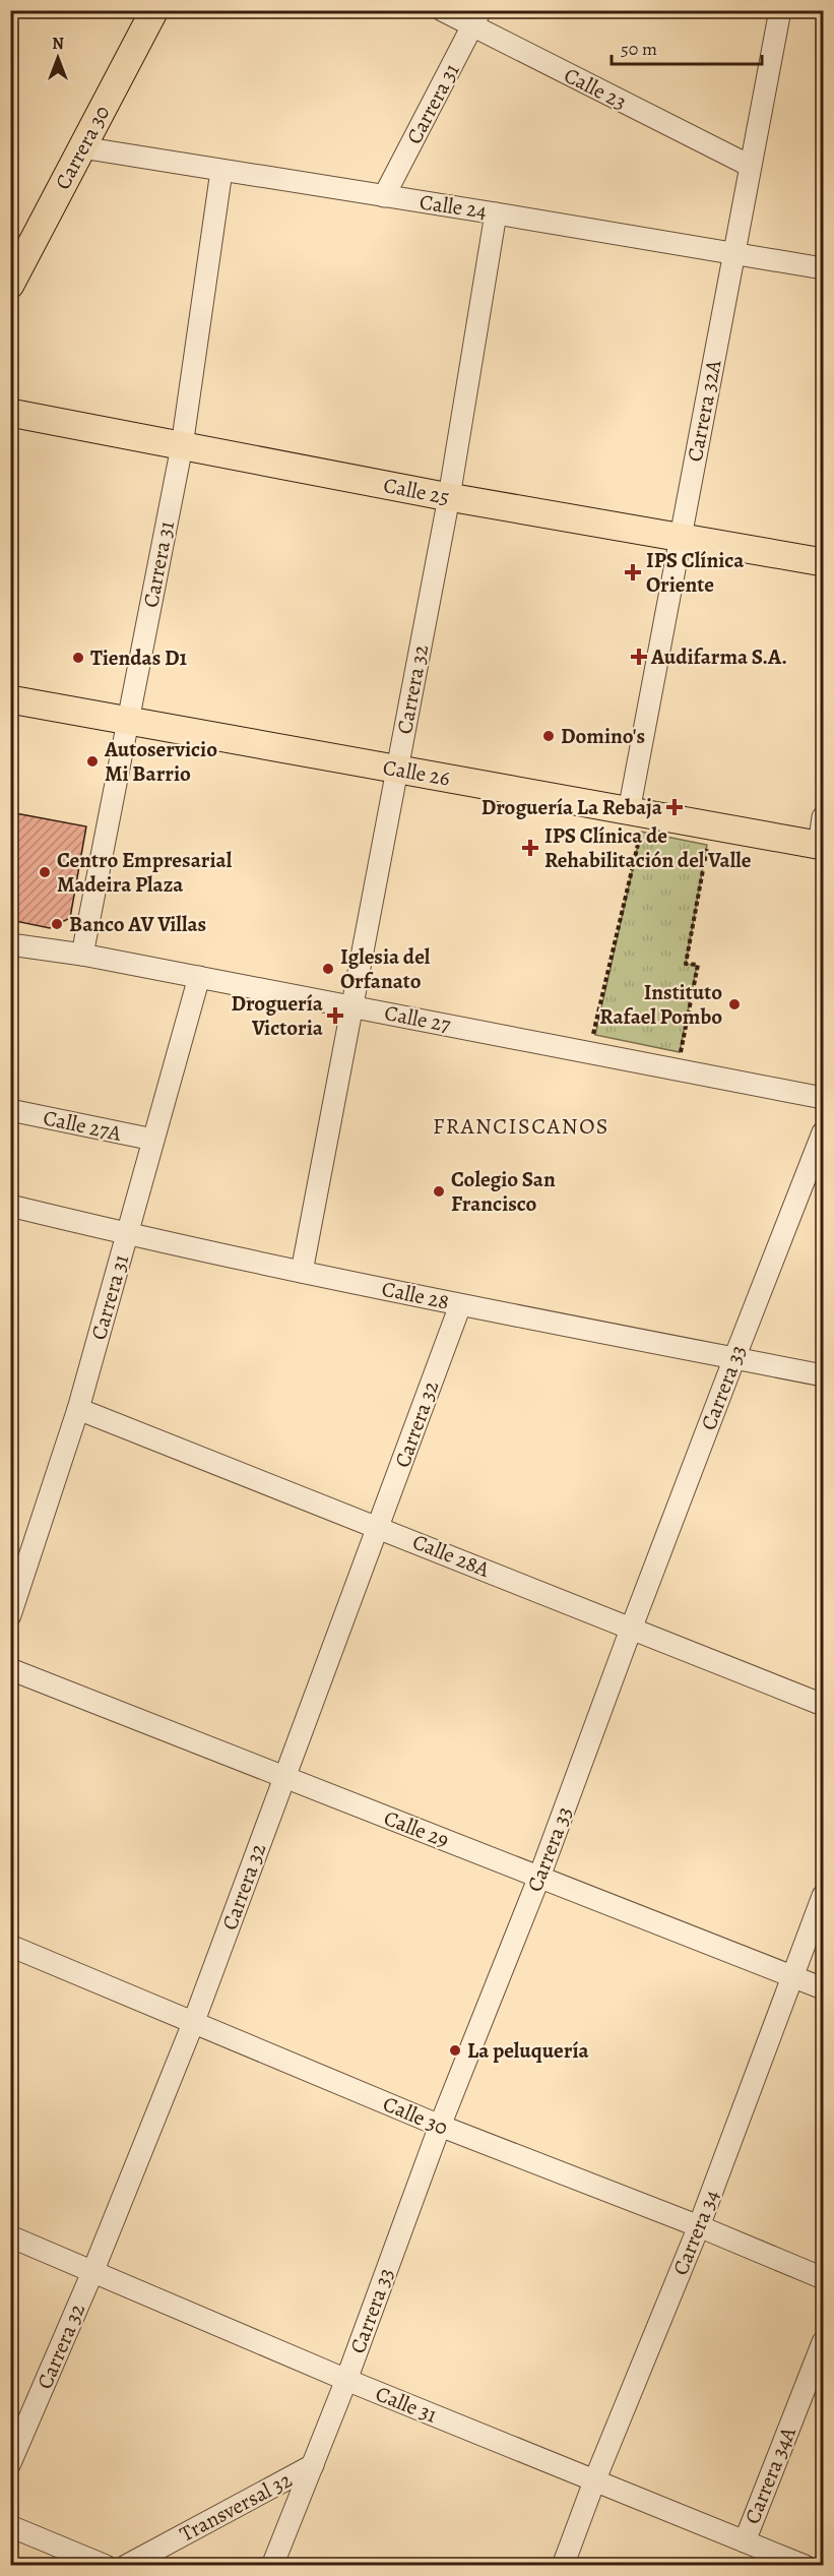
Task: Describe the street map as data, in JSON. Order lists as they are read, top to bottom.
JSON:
{
  "streets": {
    "main road": ["Carrera 30", "Calle 25", "Calle 26"],
    "street": [
      "Calle 23",
      "Carrera 31",
      "Calle 24",
      "Carrera 32A",
      "Carrera 32",
      "Calle 27",
      "Calle 27A",
      "Calle 28",
      "Carrera 33",
      "Calle 28A",
      "Calle 29",
      "Calle 30",
      "Carrera 34",
      "Calle 31",
      "Carrera 34A",
      "Transversal 32"
    ]
  },
  "crossings": [
    ["Calle 23", "Carrera 31"],
    ["Calle 23", "Carrera 32A"],
    ["Carrera 31", "Calle 24"],
    ["Carrera 31", "Calle 25"],
    ["Carrera 31", "Calle 26"],
    ["Carrera 31", "Calle 27"],
    ["Carrera 31", "Calle 27A"],
    ["Carrera 31", "Calle 28"],
    ["Carrera 31", "Calle 28A"],
    ["Carrera 30", "Calle 24"],
    ["Calle 24", "Carrera 32A"],
    ["Calle 24", "Carrera 32"],
    ["Carrera 32A", "Calle 25"],
    ["Carrera 32A", "Calle 26"],
    ["Calle 25", "Carrera 32"],
    ["Carrera 32", "Calle 26"],
    ["Carrera 32", "Calle 27"],
    ["Carrera 32", "Calle 28"],
    ["Carrera 32", "Calle 28A"],
    ["Carrera 32", "Calle 29"],
    ["Carrera 32", "Calle 30"],
    ["Carrera 32", "Calle 31"],
    ["Calle 28", "Carrera 33"],
    ["Carrera 33", "Calle 28A"],
    ["Carrera 33", "Calle 29"],
    ["Carrera 33", "Calle 30"],
    ["Carrera 33", "Calle 31"],
    ["Carrera 33", "Transversal 32"],
    ["Calle 29", "Carrera 34"],
    ["Calle 30", "Carrera 34"],
    ["Carrera 34", "Calle 31"],
    ["Calle 31", "Carrera 34A"]
  ],
  "districts": ["FRANCISCANOS"],
  "places": {
    "health": [
      "IPS Clínica Oriente",
      "Audifarma S.A.",
      "Droguería La Rebaja",
      "IPS Clínica de Rehabilitación del Valle",
      "Droguería Victoria"
    ],
    "other": [
      "Tiendas D1",
      "Domino's",
      "Autoservicio Mi Barrio",
      "Centro Empresarial Madeira Plaza",
      "Banco AV Villas",
      "Iglesia del Orfanato",
      "Instituto Rafael Pombo",
      "Colegio San Francisco",
      "La peluquería"
    ]
  },
  "scale_bar": "50 m",
  "north": "top"
}
